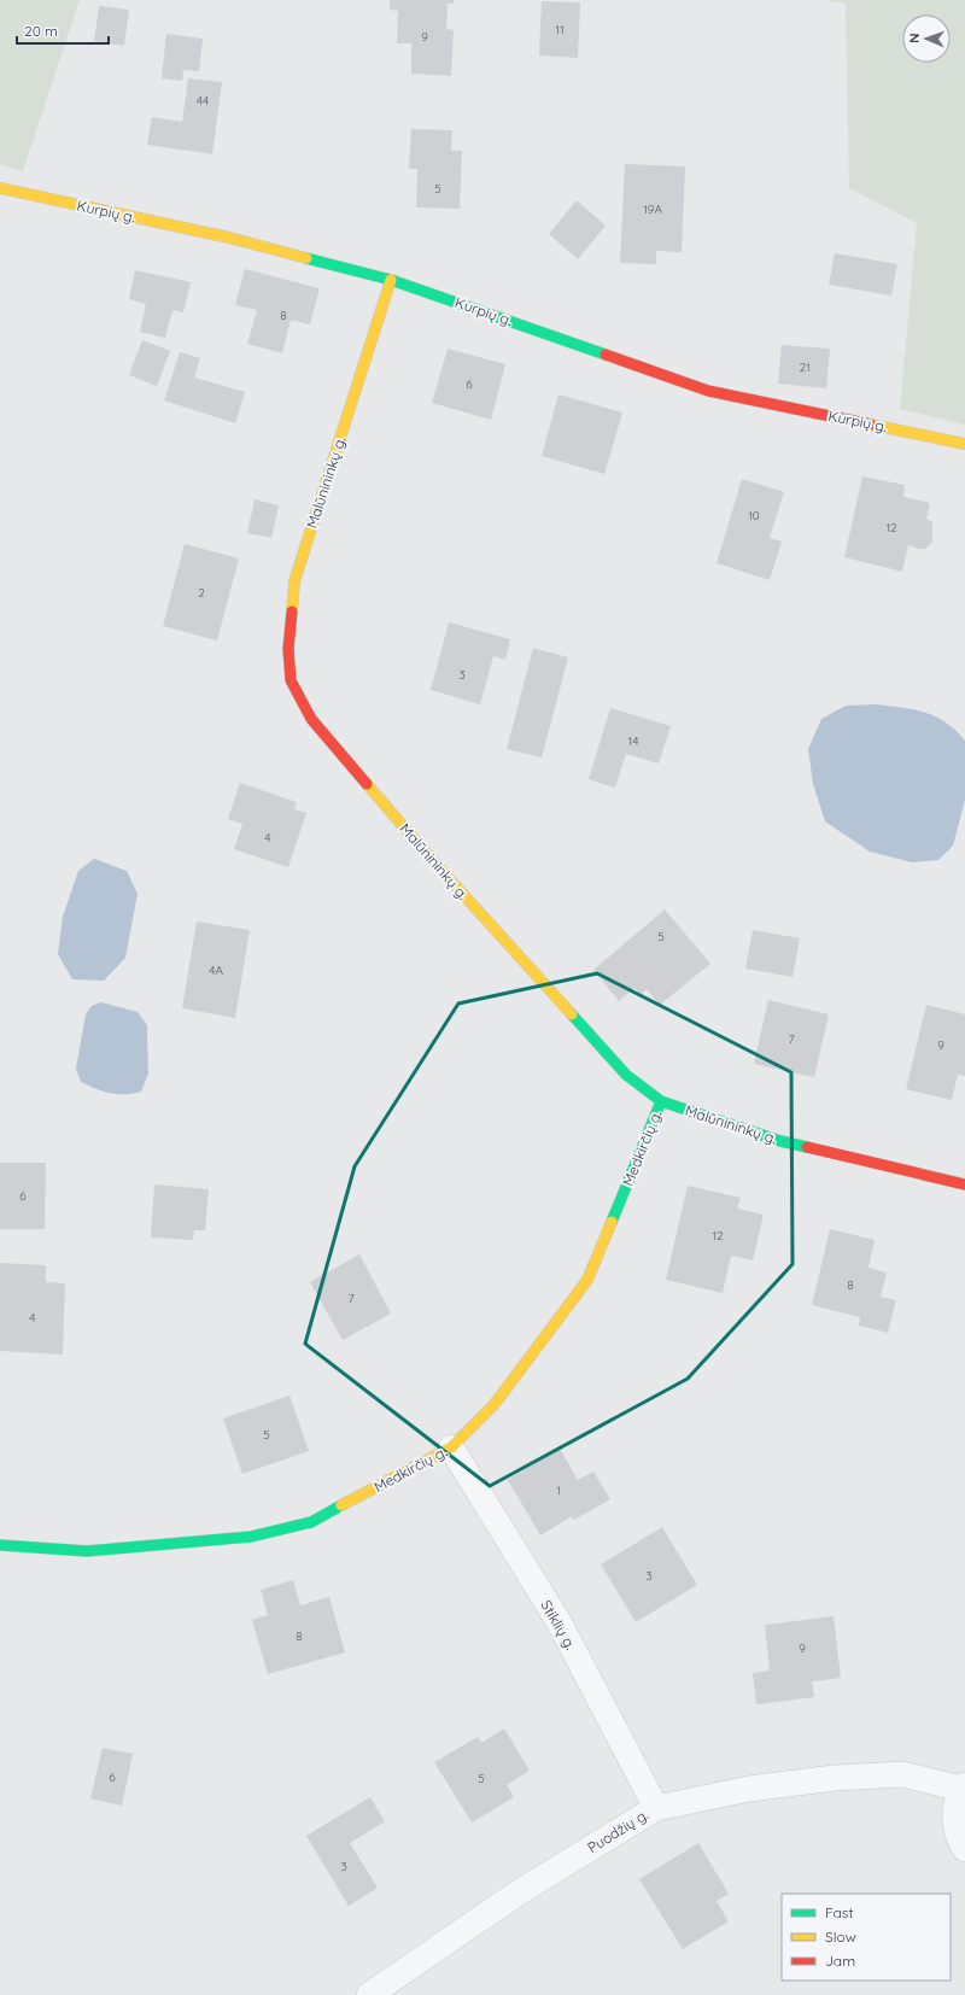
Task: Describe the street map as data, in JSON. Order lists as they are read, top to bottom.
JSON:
{
  "streets": {
    "street": [
      "Kurpių g.",
      "Malūnininkų g.",
      "Medkirčių g.",
      "Stiklių g.",
      "Puodžių g."
    ]
  },
  "crossings": [
    ["Kurpių g.", "Malūnininkų g."],
    ["Malūnininkų g.", "Medkirčių g."],
    ["Medkirčių g.", "Stiklių g."],
    ["Stiklių g.", "Puodžių g."]
  ],
  "house_numbers": [
    "11",
    "9",
    "44",
    "5",
    "19A",
    "8",
    "21",
    "6",
    "10",
    "12",
    "2",
    "3",
    "14",
    "4",
    "5",
    "4A",
    "7",
    "9",
    "6",
    "12",
    "8",
    "7",
    "4",
    "5",
    "1",
    "3",
    "8",
    "9",
    "6",
    "5",
    "3"
  ],
  "legend": ["Fast", "Slow", "Jam"],
  "scale_bar": "20 m",
  "north": "left"
}
